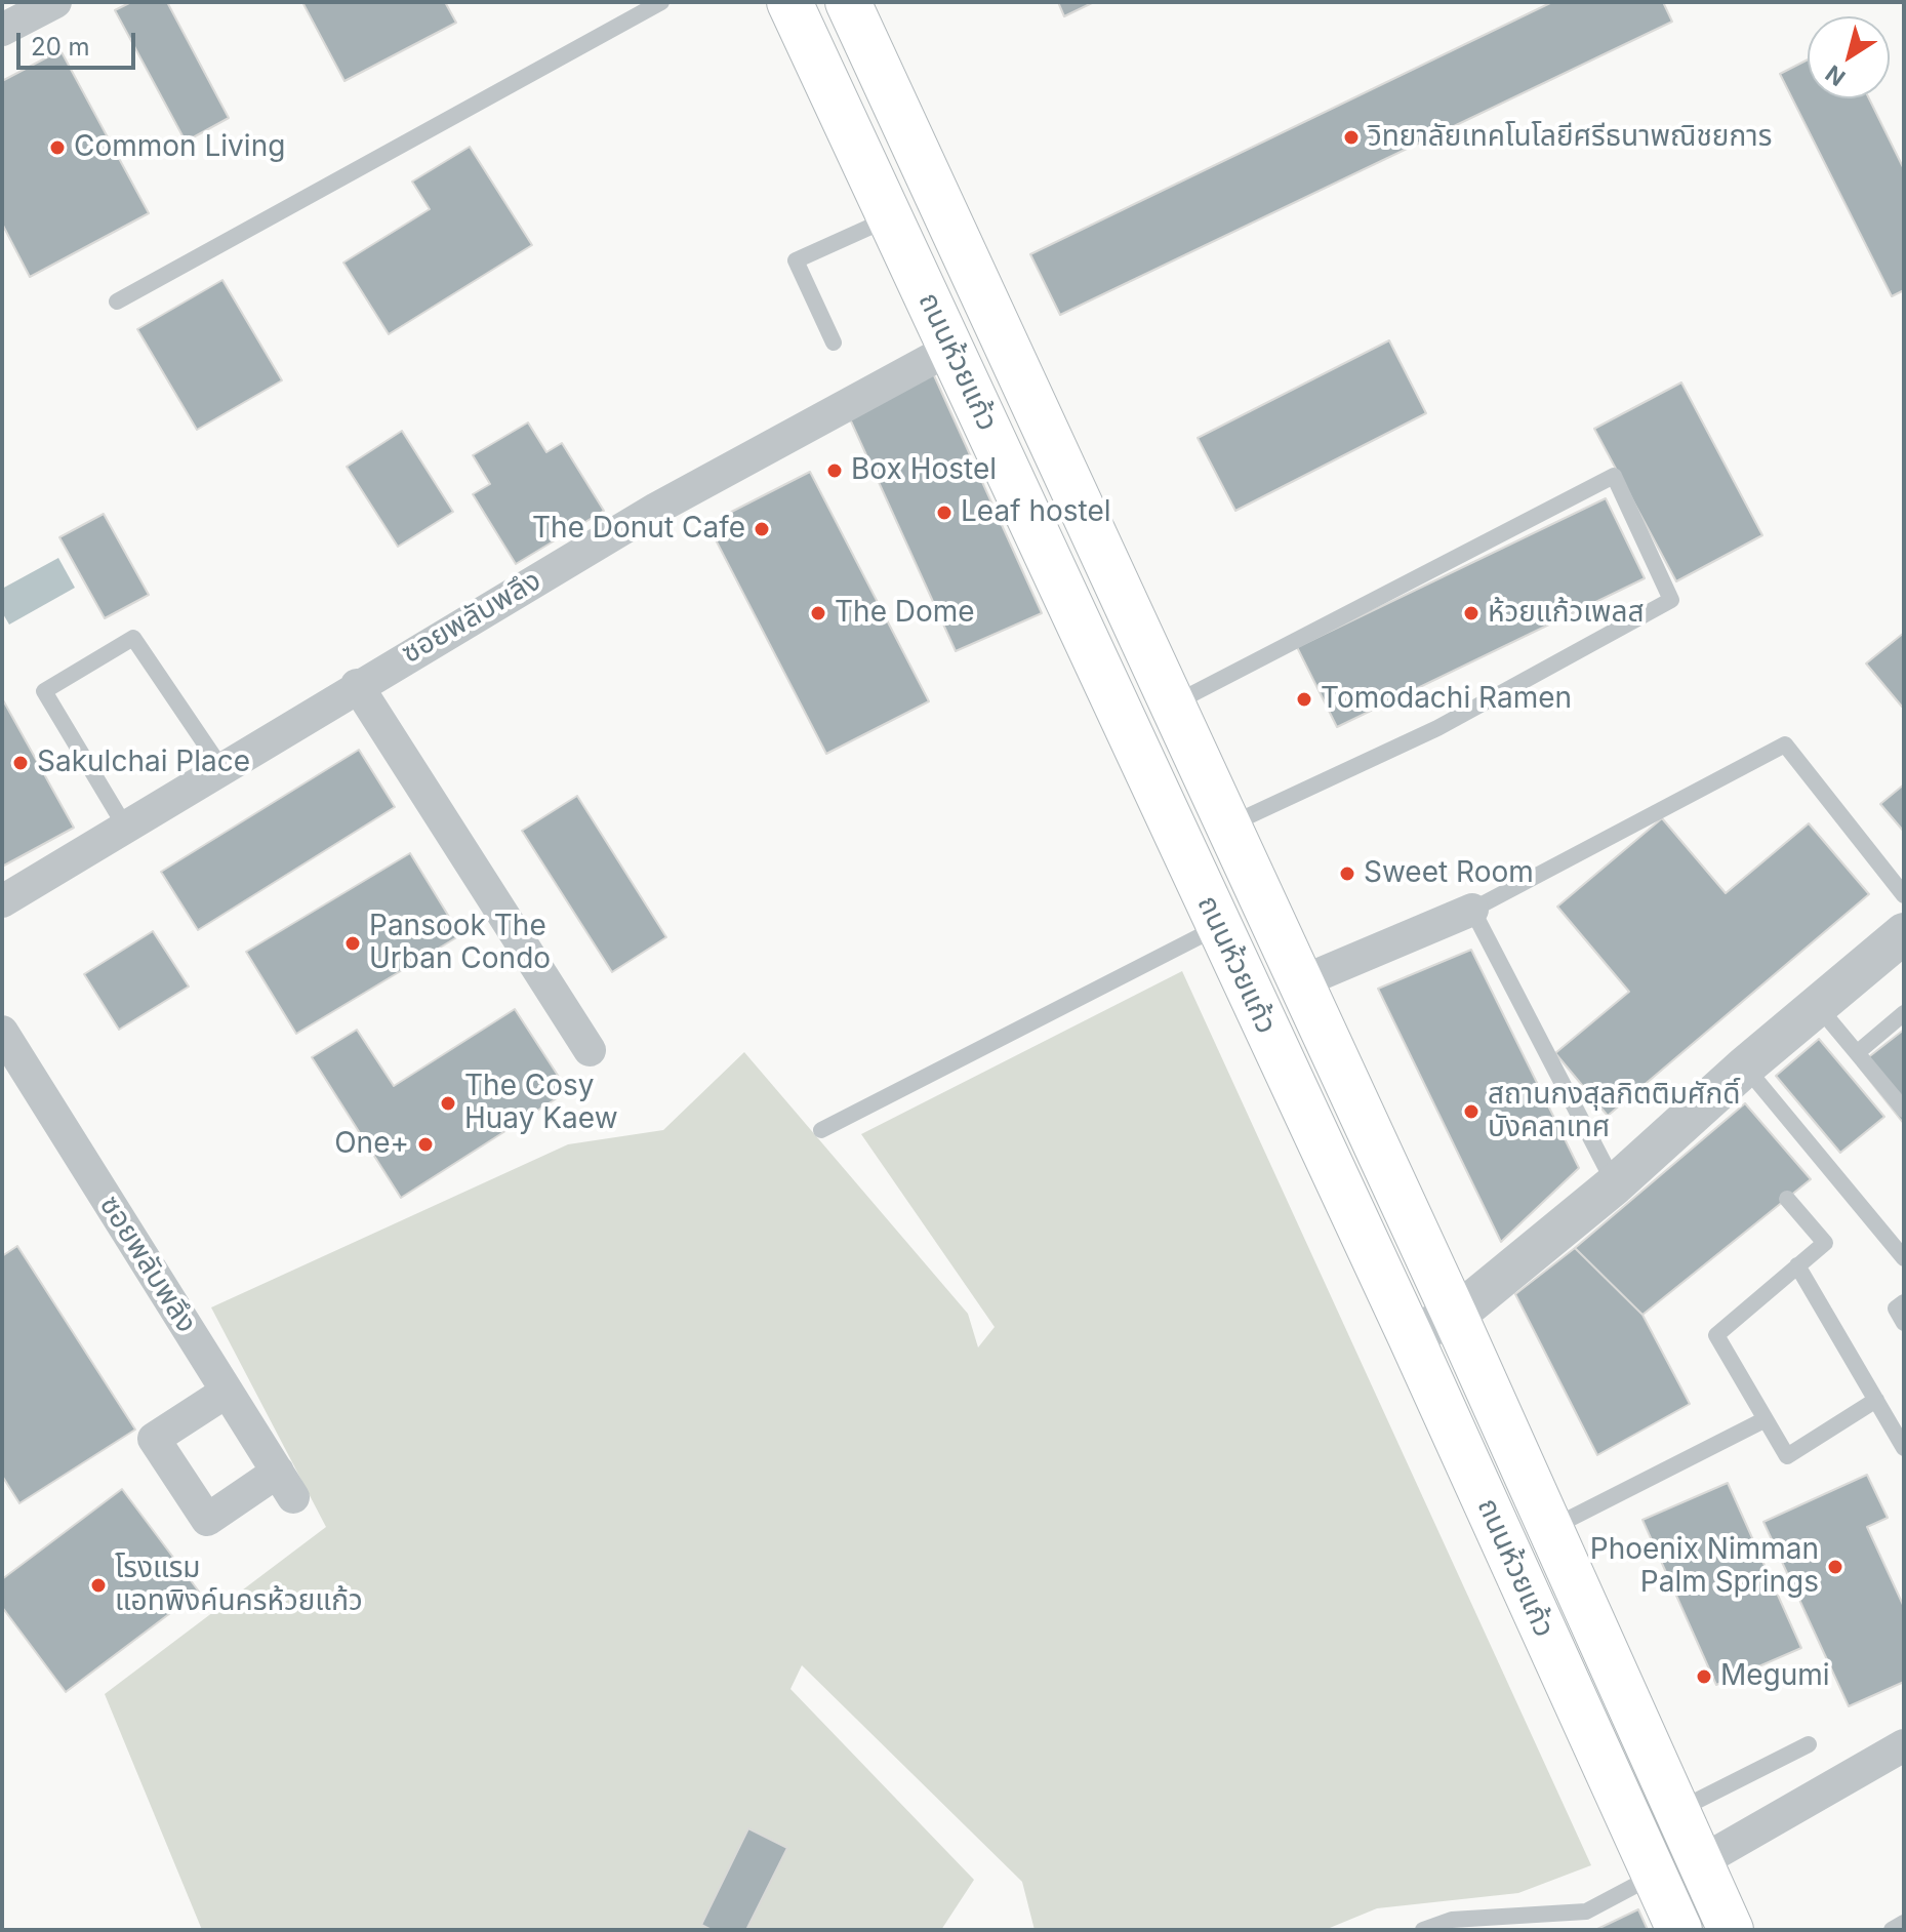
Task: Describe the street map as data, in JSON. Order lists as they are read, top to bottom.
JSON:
{
  "streets": {
    "main road": ["ถนนห้วยแก้ว"],
    "street": ["ซอยพลับพลึง"]
  },
  "crossings": [
    ["ถนนห้วยแก้ว", "ซอยพลับพลึง"]
  ],
  "places": [
    "วิทยาลัยเทคโนโลยีศรีธนาพณิชยการ",
    "Common Living",
    "Box Hostel",
    "Leaf hostel",
    "The Donut Cafe",
    "The Dome",
    "ห้วยแก้วเพลส",
    "Tomodachi Ramen",
    "Sakulchai Place",
    "Sweet Room",
    "Pansook The Urban Condo",
    "The Cosy Huay Kaew",
    "สถานกงสุลกิตติมศักดิ์ บังคลาเทศ",
    "One+",
    "Phoenix Nimman Palm Springs",
    "โรงแรม แอทพิงค์นครห้วยแก้ว",
    "Megumi"
  ],
  "scale_bar": "20 m",
  "north": "bottom left"
}
